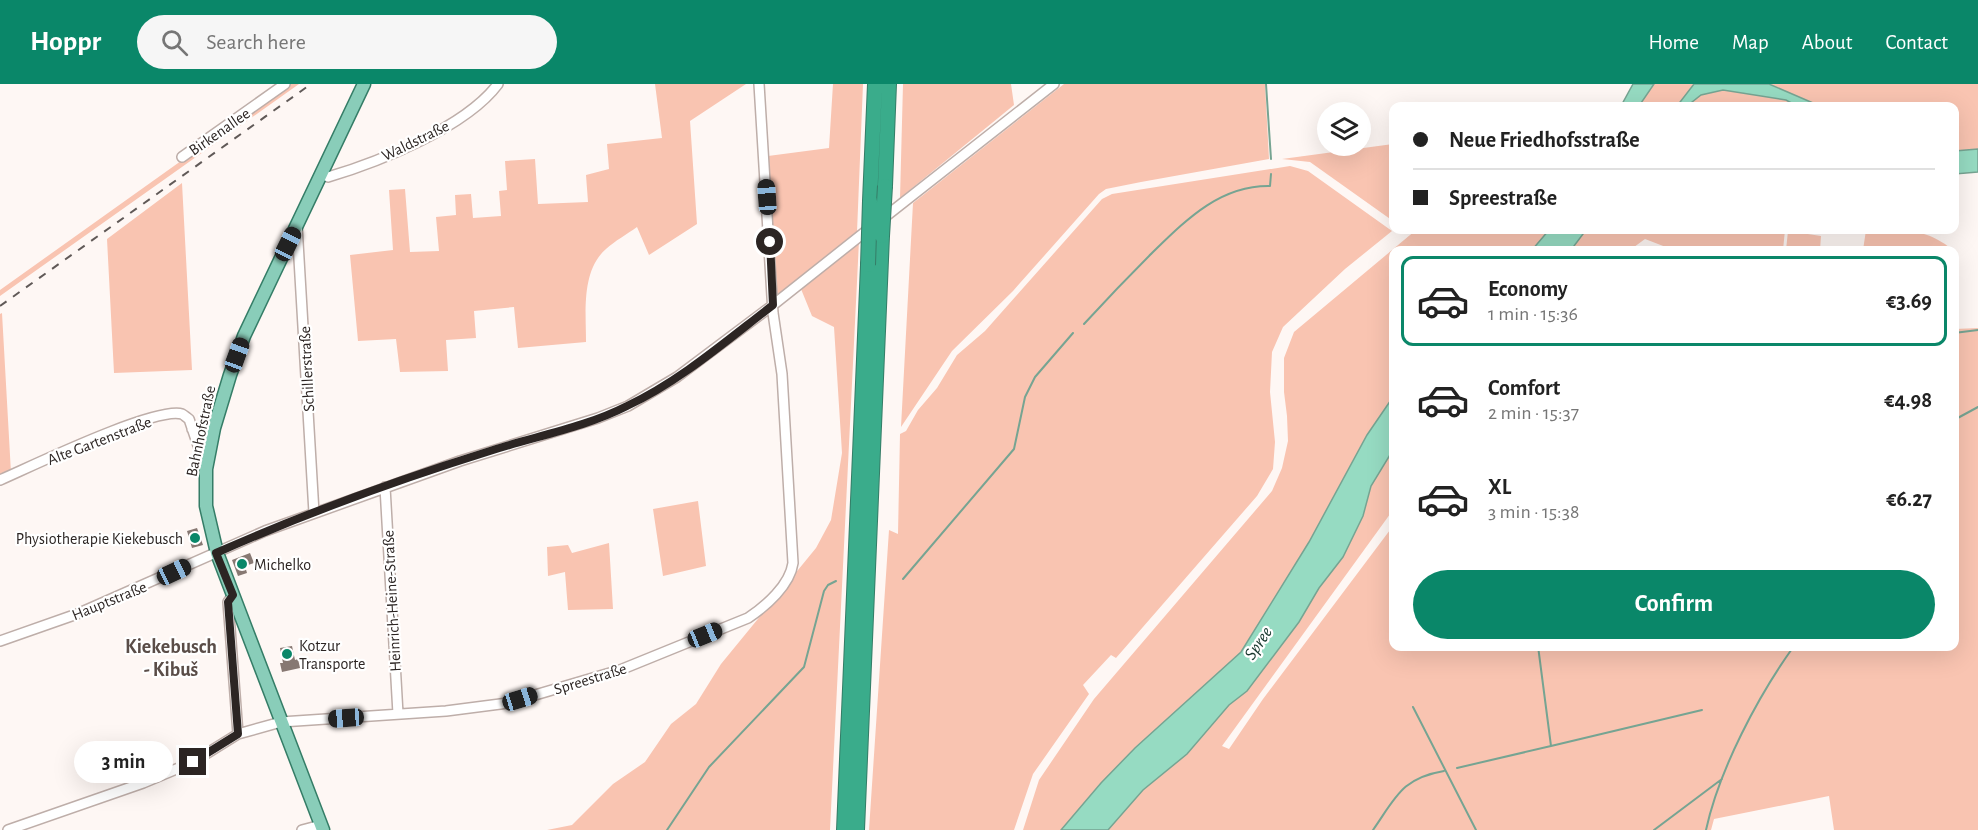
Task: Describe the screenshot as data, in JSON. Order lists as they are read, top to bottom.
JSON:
{
  "streets": {
    "main road": ["Bahnhofstraße"],
    "street": [
      "Birkenallee",
      "Waldstraße",
      "Schillerstraße",
      "Alte Gartenstraße",
      "Hauptstraße",
      "Heinrich-Heine-Straße",
      "Spreestraße"
    ]
  },
  "crossings": [
    ["Waldstraße", "Bahnhofstraße"],
    ["Schillerstraße", "Bahnhofstraße"],
    ["Schillerstraße", "Hauptstraße"],
    ["Bahnhofstraße", "Hauptstraße"],
    ["Bahnhofstraße", "Spreestraße"],
    ["Heinrich-Heine-Straße", "Spreestraße"]
  ],
  "districts": ["Kiekebusch - Kibuš"],
  "water": ["Spree"],
  "places": ["Physiotherapie Kiekebusch", "Michelko", "Kotzur Transporte"],
  "page": {
    "header": "Hoppr",
    "search": "Search here",
    "nav": [
      "Home",
      "Map",
      "About",
      "Contact"
    ],
    "banner": ["Neue Friedhofsstraße", "Spreestraße"],
    "list": [
      {
        "name": "Economy",
        "note": "1 min · 15:36",
        "value": "€3.69"
      },
      {
        "name": "Comfort",
        "note": "2 min · 15:37",
        "value": "€4.98"
      },
      {
        "name": "XL",
        "note": "3 min · 15:38",
        "value": "€6.27"
      }
    ],
    "buttons": "Confirm",
    "bubble": "3 min"
  }
}
